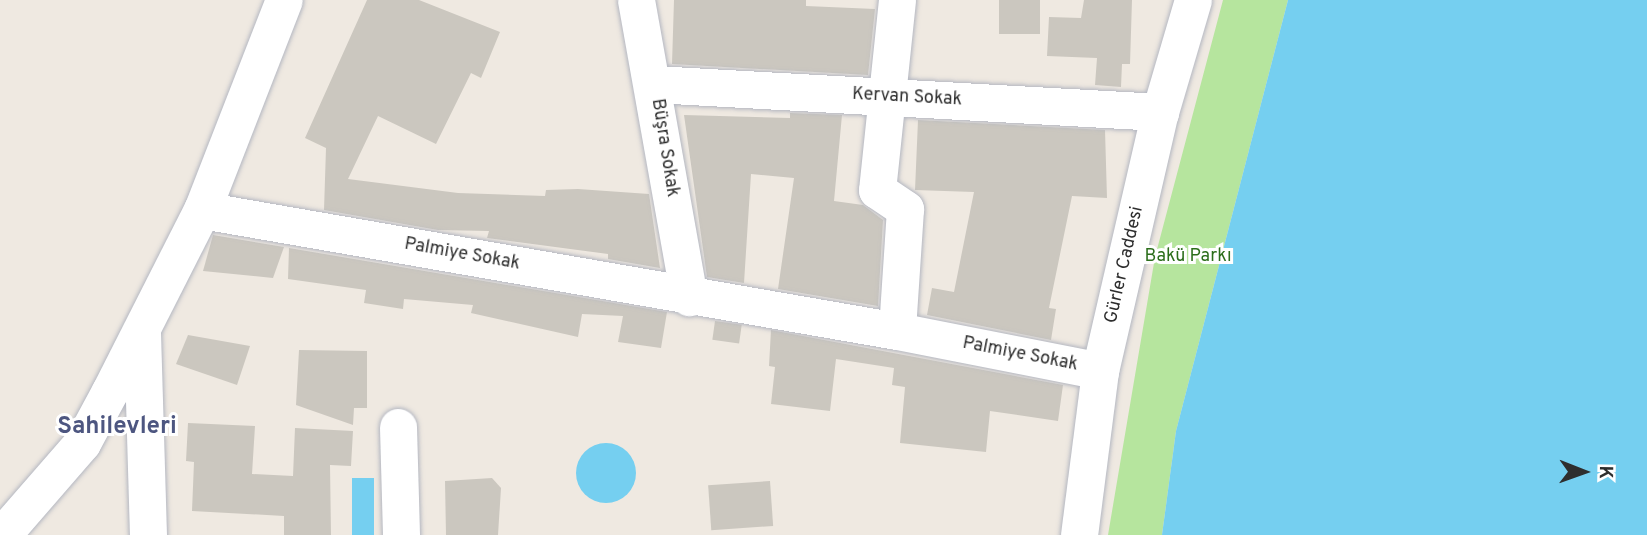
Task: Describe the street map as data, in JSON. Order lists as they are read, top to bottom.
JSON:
{
  "streets": {
    "street": [
      "Kervan Sokak",
      "Büşra Sokak",
      "Palmiye Sokak",
      "Gürler Caddesi"
    ]
  },
  "crossings": [
    ["Kervan Sokak", "Büşra Sokak"],
    ["Kervan Sokak", "Gürler Caddesi"],
    ["Büşra Sokak", "Palmiye Sokak"],
    ["Palmiye Sokak", "Gürler Caddesi"]
  ],
  "districts": ["Sahilevleri"],
  "parks": ["Bakü Parkı"],
  "north": "right"
}
